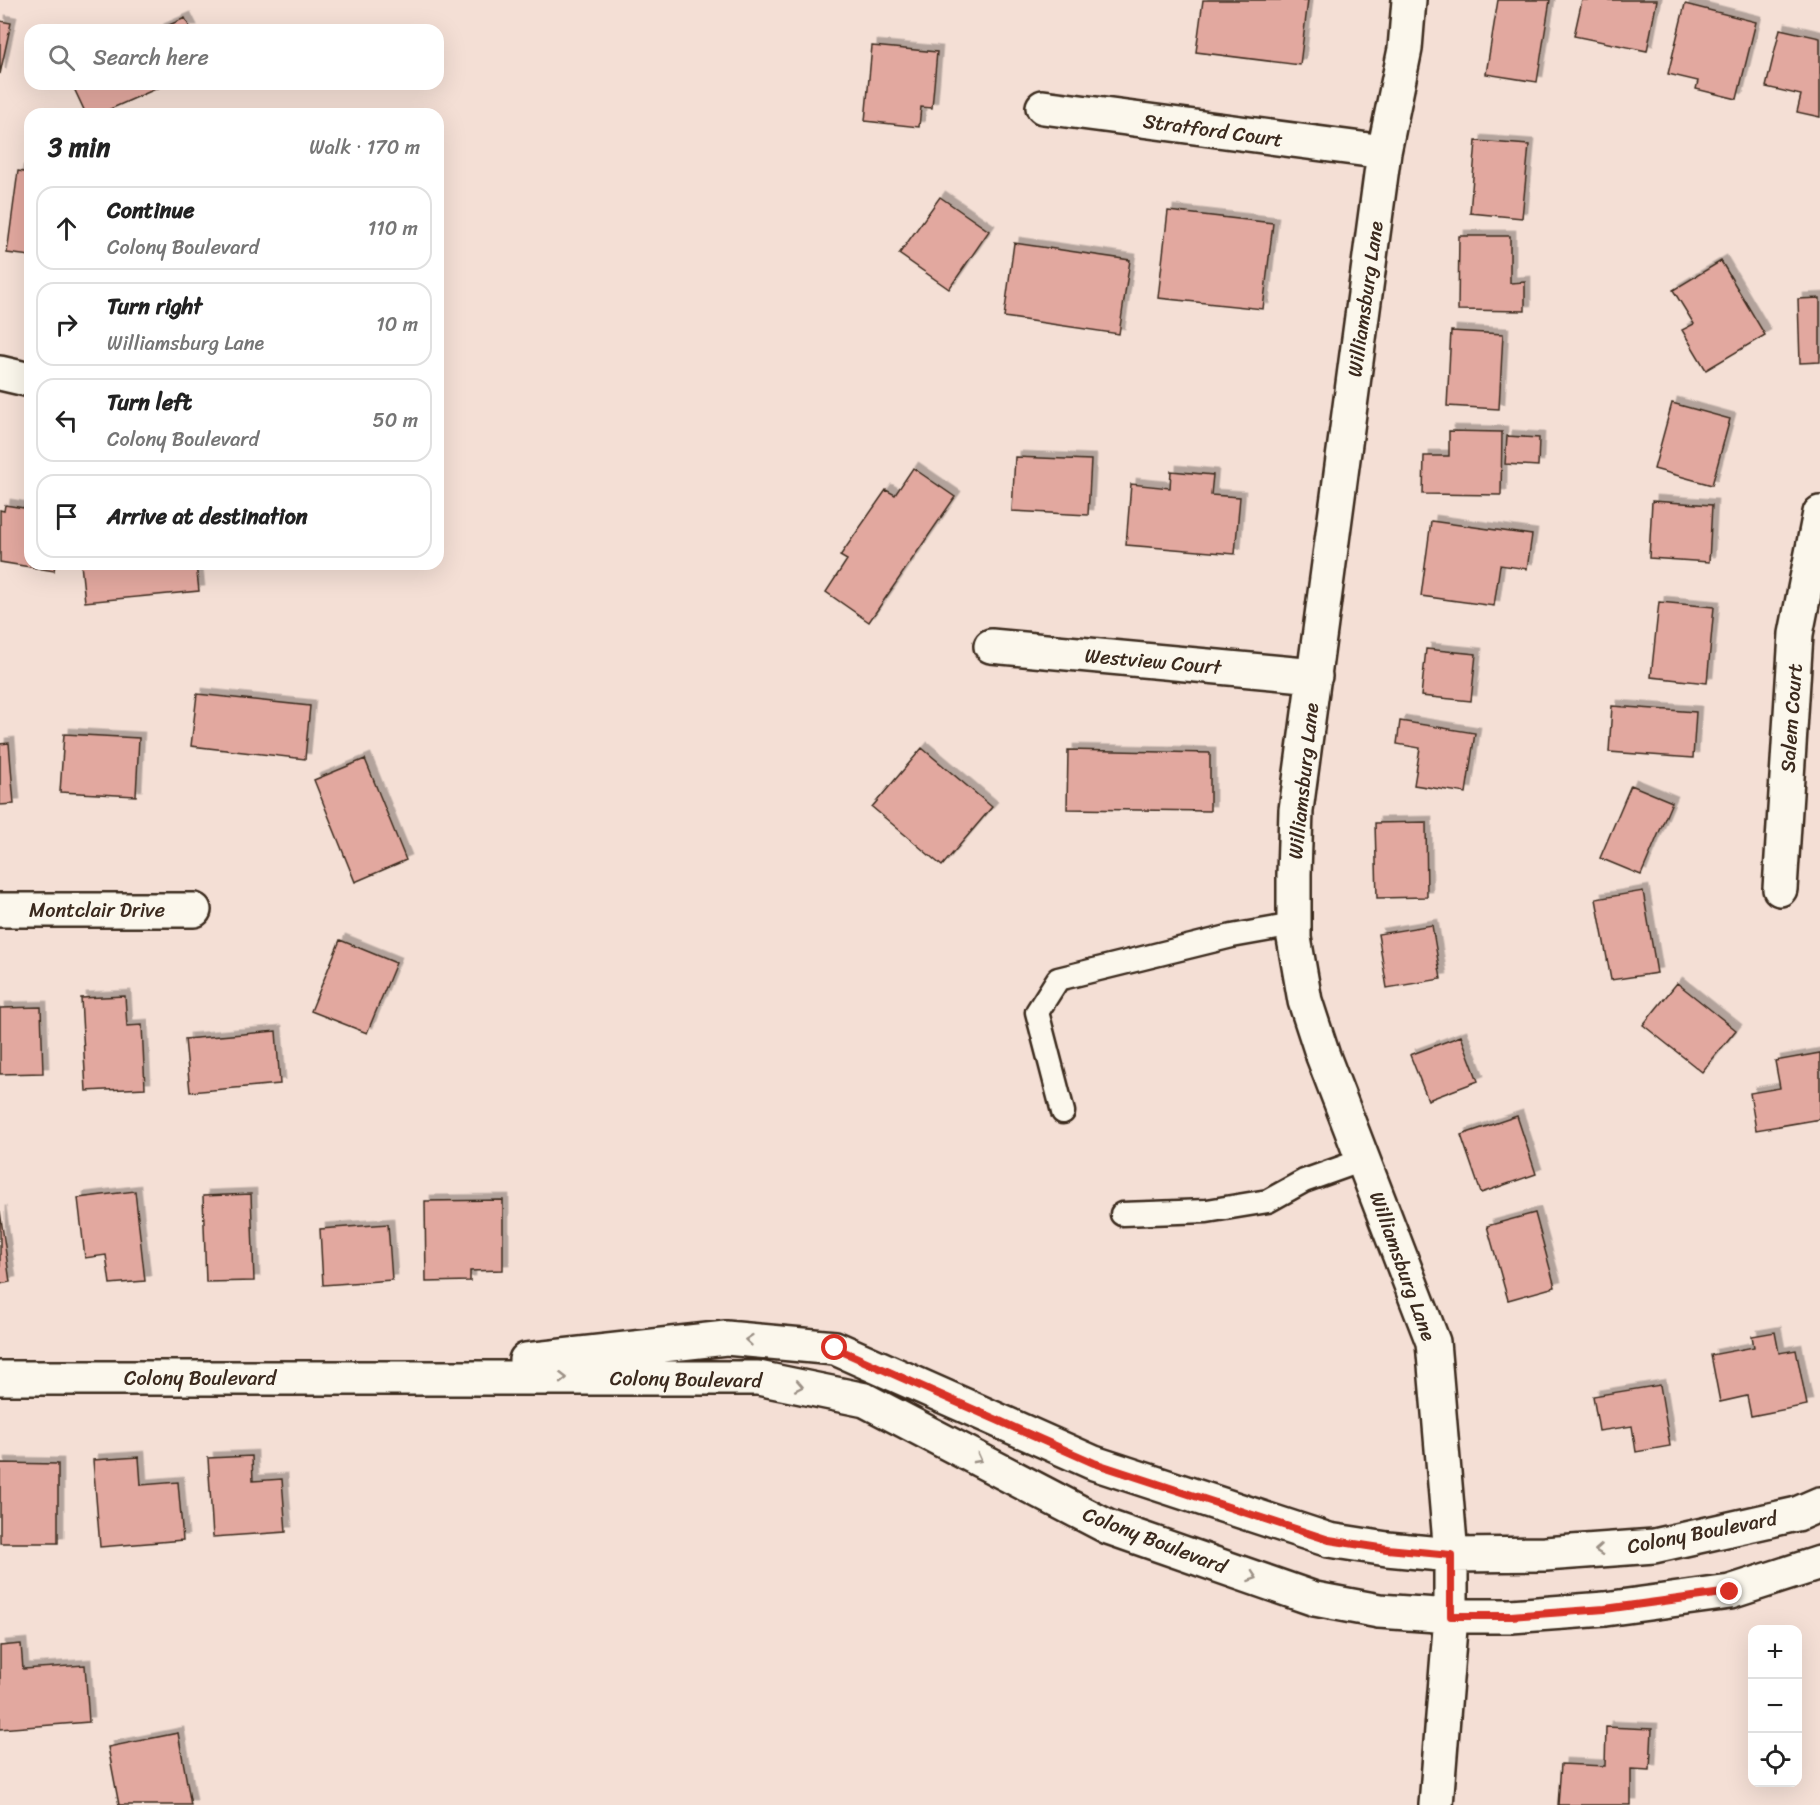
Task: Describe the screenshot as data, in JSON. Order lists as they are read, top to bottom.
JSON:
{
  "streets": {
    "street": [
      "Stratford Court",
      "Williamsburg Lane",
      "Westview Court",
      "Salem Court",
      "Montclair Drive",
      "Colony Boulevard"
    ]
  },
  "crossings": [
    ["Stratford Court", "Williamsburg Lane"],
    ["Williamsburg Lane", "Westview Court"],
    ["Williamsburg Lane", "Colony Boulevard"]
  ],
  "page": {
    "search": "Search here",
    "heading": ["3 min", "Walk · 170 m"],
    "list": [
      ["Continue", "Colony Boulevard", "110 m"],
      ["Turn right", "Williamsburg Lane", "10 m"],
      ["Turn left", "Colony Boulevard", "50 m"],
      "Arrive at destination"
    ],
    "map_buttons": ["+", "−"]
  }
}
